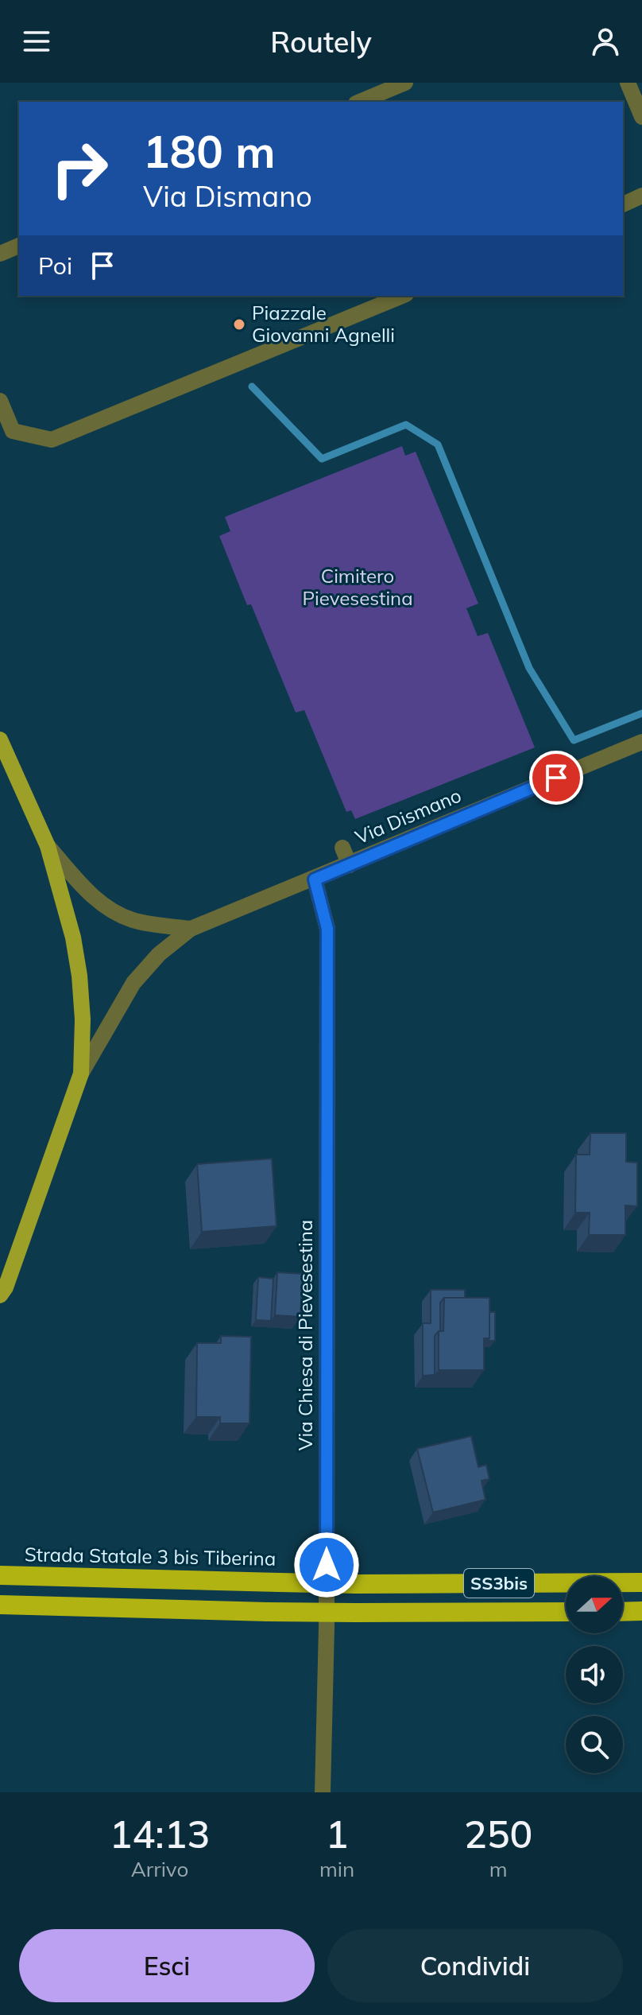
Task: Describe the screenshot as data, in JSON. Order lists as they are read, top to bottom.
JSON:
{
  "streets": {
    "highway": ["Strada Statale 3 bis Tiberina", "SS3bis"],
    "street": ["Via Dismano", "Via Chiesa di Pievesestina"]
  },
  "crossings": [
    ["Via Dismano", "Via Chiesa di Pievesestina"]
  ],
  "parks": ["Cimitero Pievesestina"],
  "places": ["Piazzale Giovanni Agnelli"],
  "north": "right",
  "page": {
    "header": "Routely",
    "turn": ["180 m", "Via Dismano"],
    "then": "Poi",
    "eta": [
      "14:13",
      "Arrivo",
      "1",
      "min",
      "250",
      "m"
    ],
    "buttons": ["Esci", "Condividi"]
  }
}
